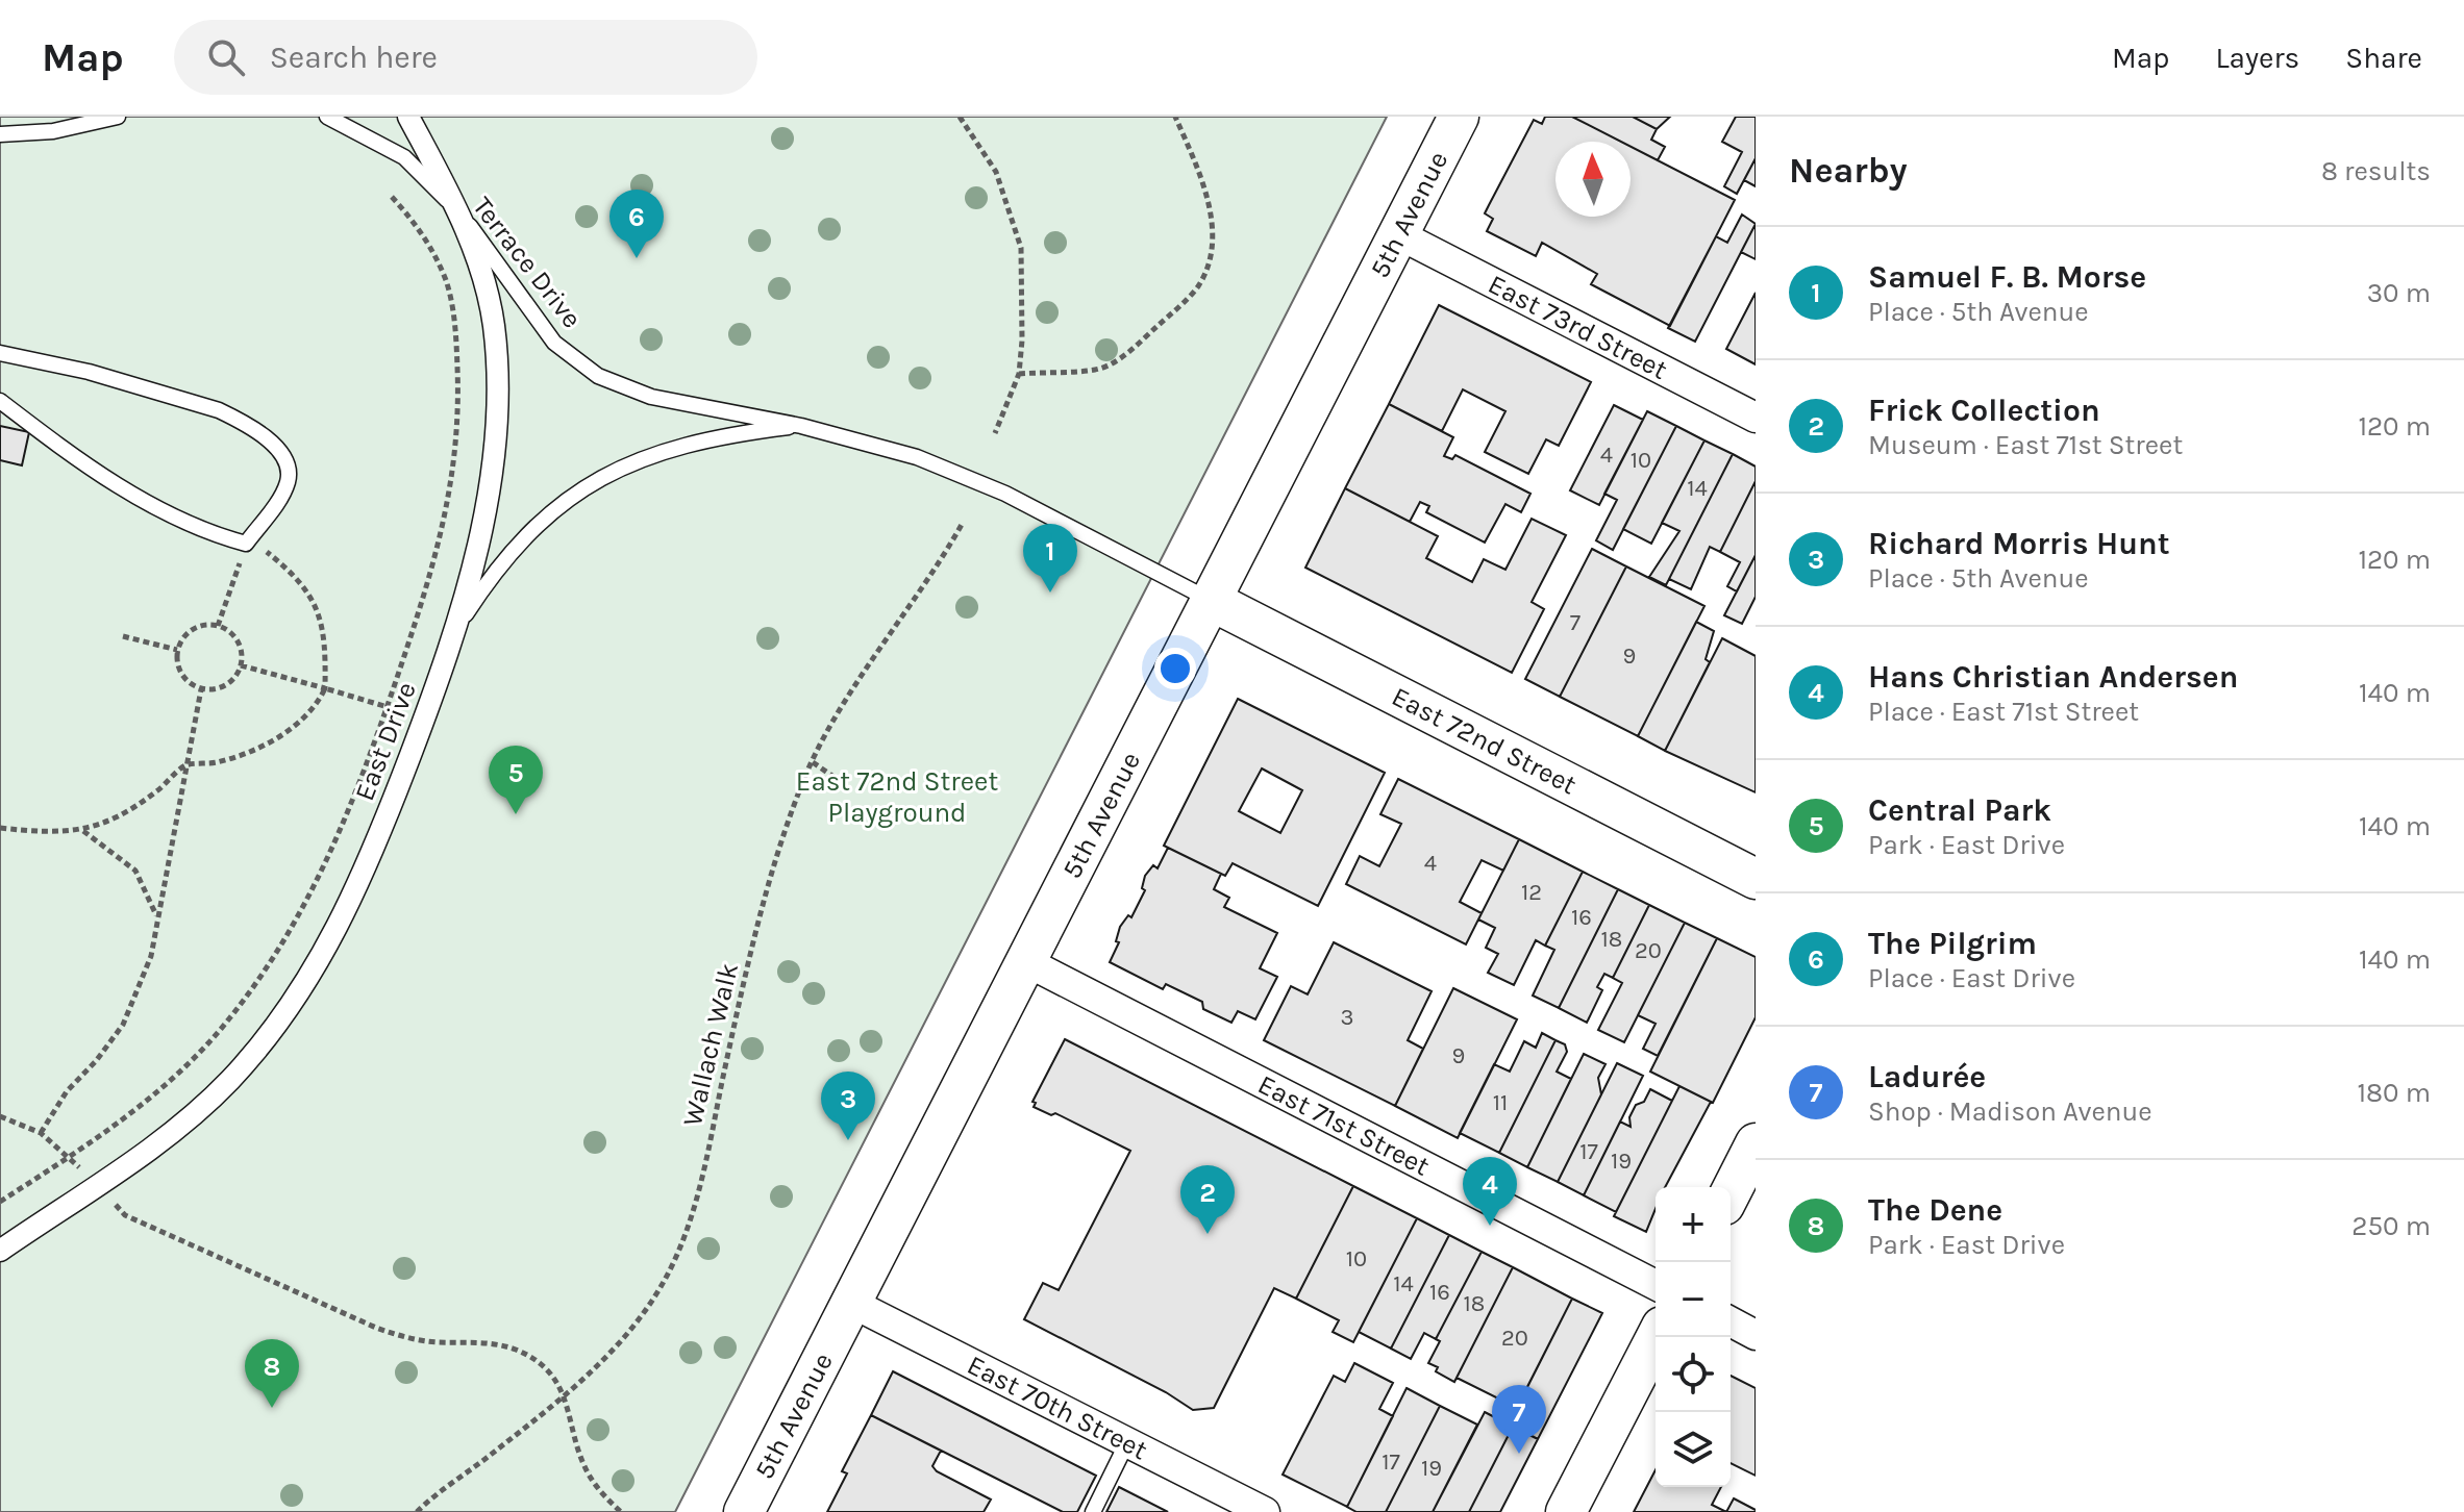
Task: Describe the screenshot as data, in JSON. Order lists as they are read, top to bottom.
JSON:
{
  "streets": {
    "main road": ["5th Avenue", "East 72nd Street"],
    "street": [
      "East 73rd Street",
      "East Drive",
      "East 71st Street",
      "East 70th Street"
    ],
    "lane": ["Terrace Drive"],
    "path": ["Wallach Walk"]
  },
  "crossings": [
    ["5th Avenue", "Terrace Drive"],
    ["5th Avenue", "East 73rd Street"],
    ["5th Avenue", "East 72nd Street"],
    ["5th Avenue", "East 71st Street"],
    ["5th Avenue", "East 70th Street"],
    ["Terrace Drive", "East 72nd Street"],
    ["Terrace Drive", "East Drive"]
  ],
  "parks": ["East 72nd Street Playground"],
  "house_numbers": [
    "4",
    "10",
    "14",
    "7",
    "9",
    "4",
    "12",
    "16",
    "18",
    "20",
    "3",
    "9",
    "11",
    "17",
    "19",
    "10",
    "14",
    "16",
    "18",
    "20",
    "17",
    "19"
  ],
  "north": "top",
  "page": {
    "header": "Map",
    "search": "Search here",
    "nav": ["Map", "Layers", "Share"],
    "heading": ["Nearby", "8 results"],
    "pins": [
      "6",
      "1",
      "5",
      "3",
      "4",
      "2",
      "8",
      "7"
    ],
    "list": [
      {
        "mark": "1",
        "name": "Samuel F. B. Morse",
        "note": "Place · 5th Avenue",
        "value": "30 m"
      },
      {
        "mark": "2",
        "name": "Frick Collection",
        "note": "Museum · East 71st Street",
        "value": "120 m"
      },
      {
        "mark": "3",
        "name": "Richard Morris Hunt",
        "note": "Place · 5th Avenue",
        "value": "120 m"
      },
      {
        "mark": "4",
        "name": "Hans Christian Andersen",
        "note": "Place · East 71st Street",
        "value": "140 m"
      },
      {
        "mark": "5",
        "name": "Central Park",
        "note": "Park · East Drive",
        "value": "140 m"
      },
      {
        "mark": "6",
        "name": "The Pilgrim",
        "note": "Place · East Drive",
        "value": "140 m"
      },
      {
        "mark": "7",
        "name": "Ladurée",
        "note": "Shop · Madison Avenue",
        "value": "180 m"
      },
      {
        "mark": "8",
        "name": "The Dene",
        "note": "Park · East Drive",
        "value": "250 m"
      }
    ],
    "map_buttons": ["+", "−"]
  }
}
